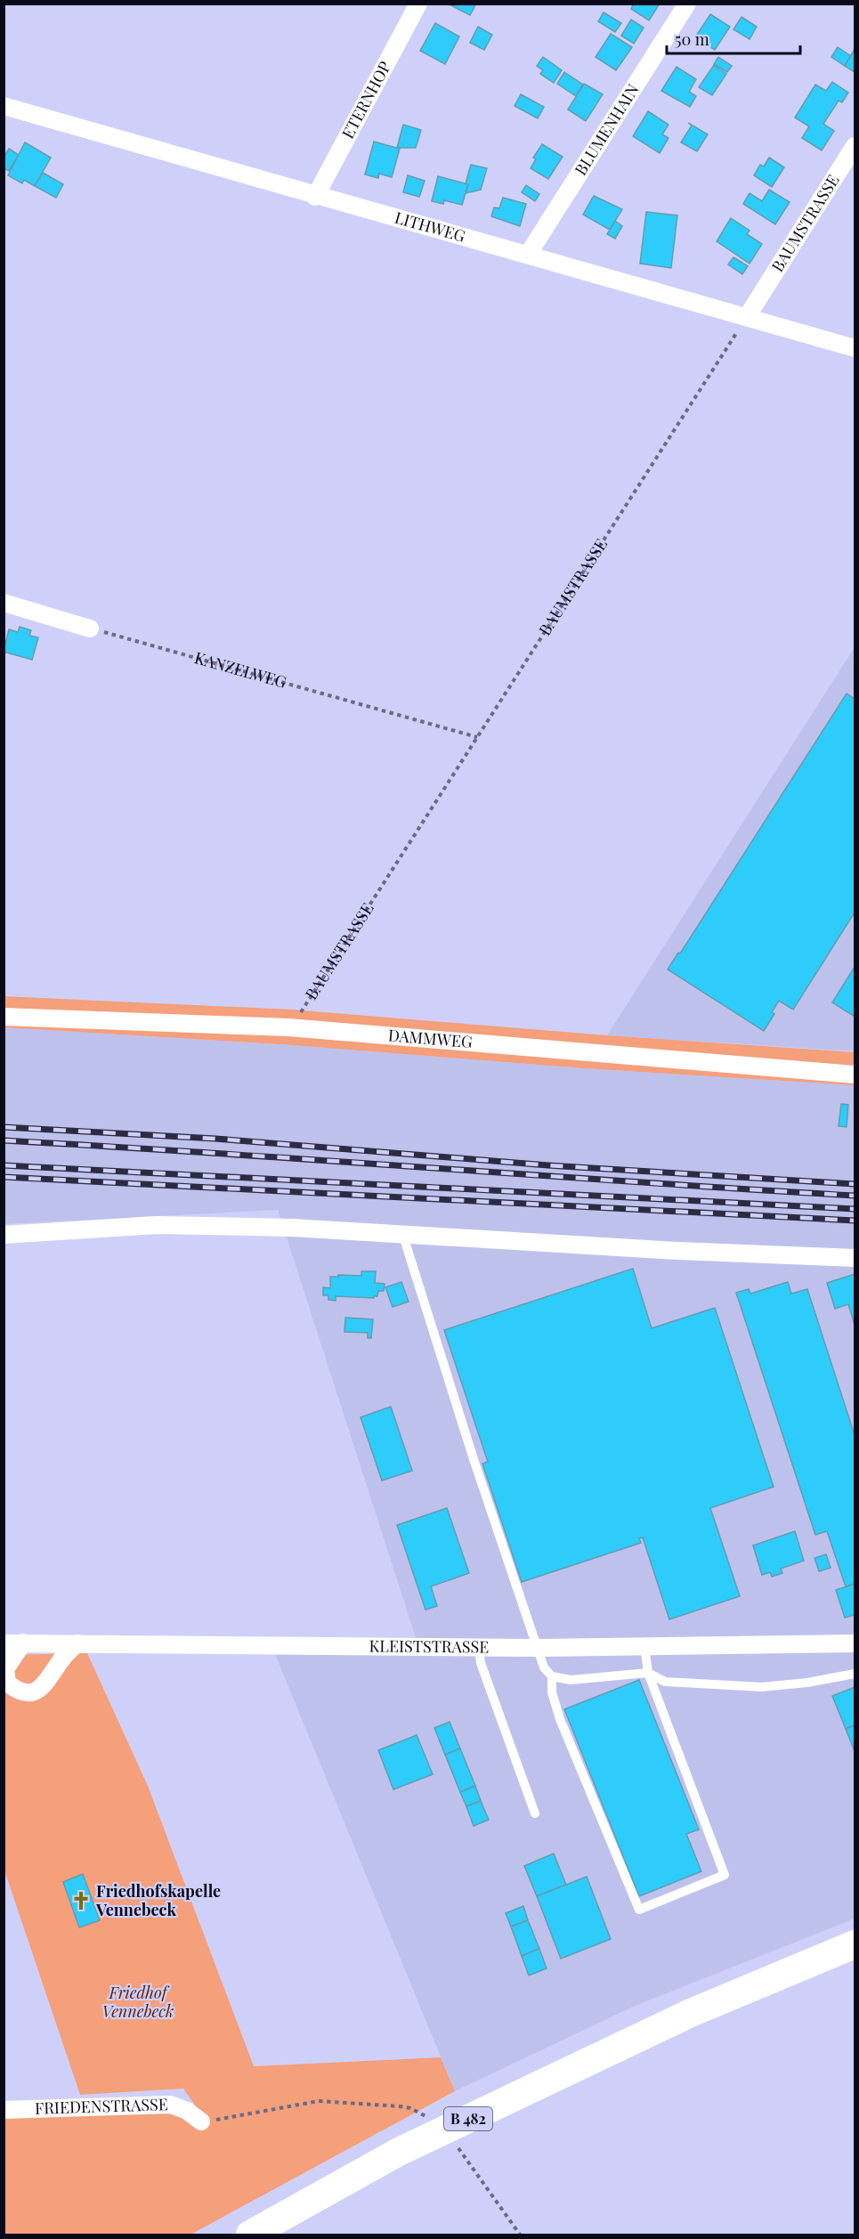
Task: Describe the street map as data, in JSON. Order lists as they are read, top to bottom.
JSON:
{
  "streets": {
    "main road": ["B 482"],
    "street": [
      "ETERNHOP",
      "BLUMENHAIN",
      "BAUMSTRASSE",
      "LITHWEG",
      "DAMMWEG",
      "KLEISTSTRASSE",
      "FRIEDENSTRASSE"
    ],
    "path": ["KANZELWEG"]
  },
  "crossings": [
    ["ETERNHOP", "LITHWEG"],
    ["BLUMENHAIN", "LITHWEG"],
    ["BAUMSTRASSE", "LITHWEG"],
    ["BAUMSTRASSE", "KANZELWEG"],
    ["BAUMSTRASSE", "DAMMWEG"]
  ],
  "parks": ["Friedhof Vennebeck"],
  "places": {
    "church": ["Friedhofskapelle Vennebeck"]
  },
  "scale_bar": "50 m"
}
